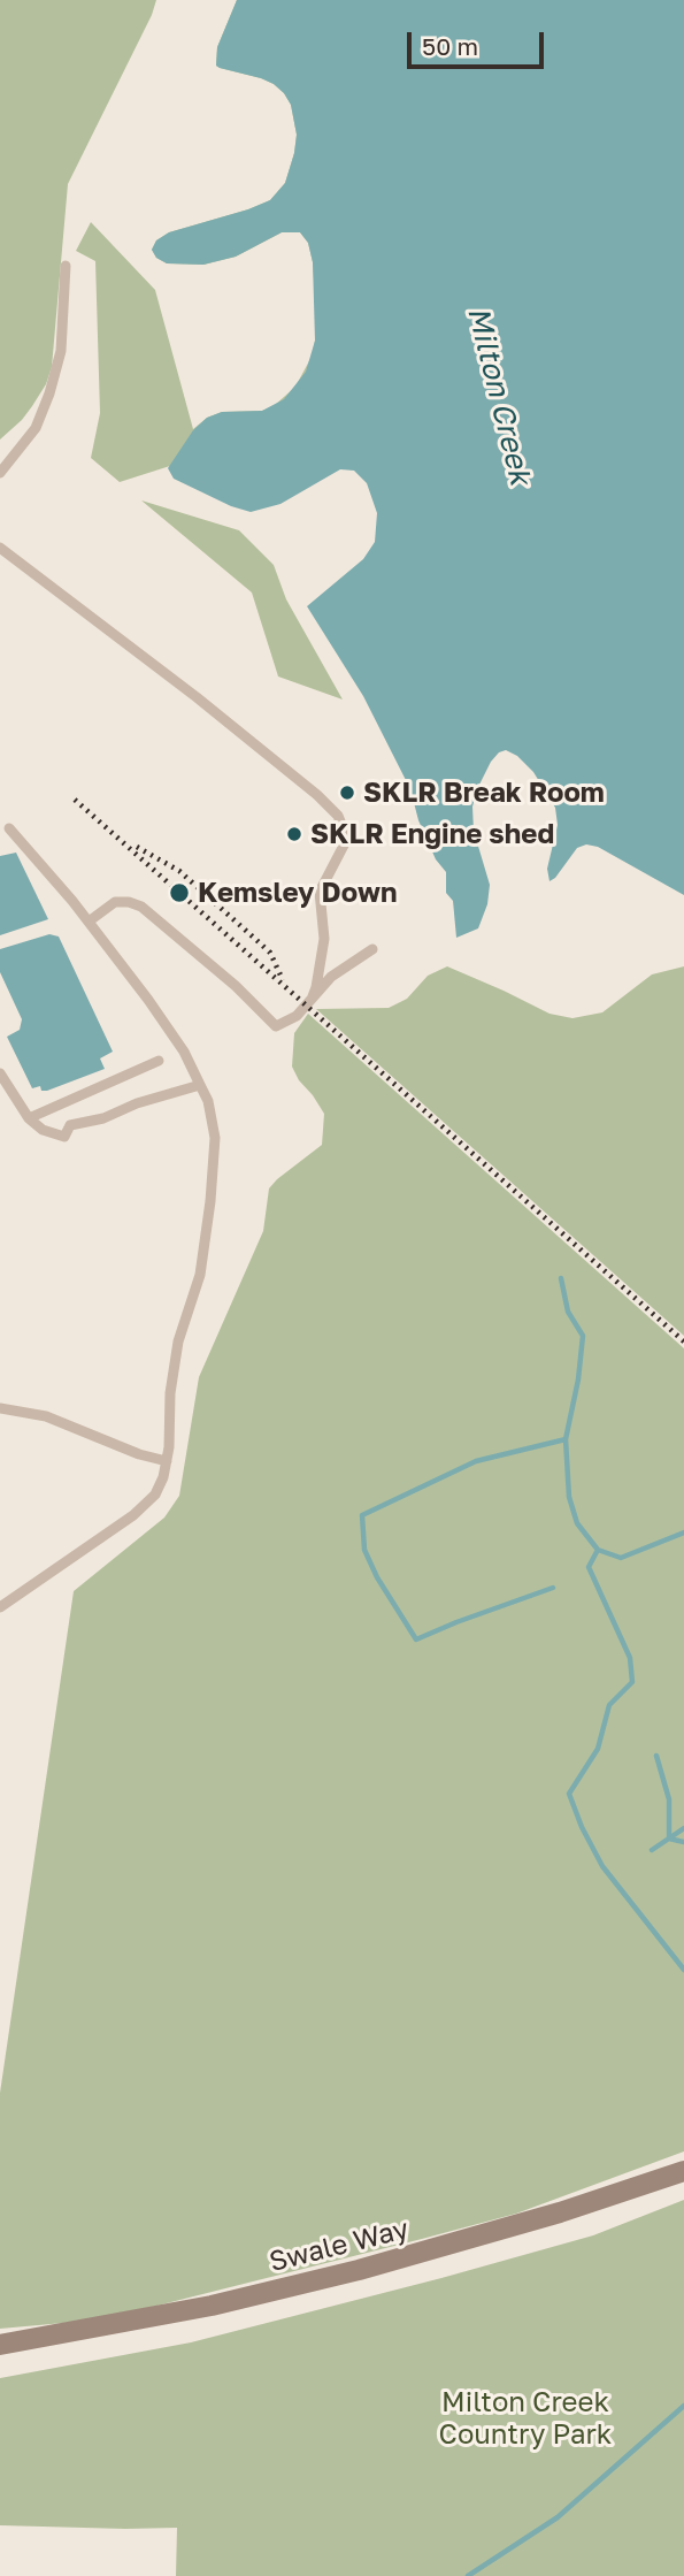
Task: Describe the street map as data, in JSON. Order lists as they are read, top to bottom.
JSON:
{
  "streets": {
    "main road": ["Swale Way"]
  },
  "water": ["Milton Creek"],
  "parks": ["Milton Creek Country Park"],
  "places": ["SKLR Break Room", "SKLR Engine shed", "Kemsley Down"],
  "scale_bar": "50 m"
}
